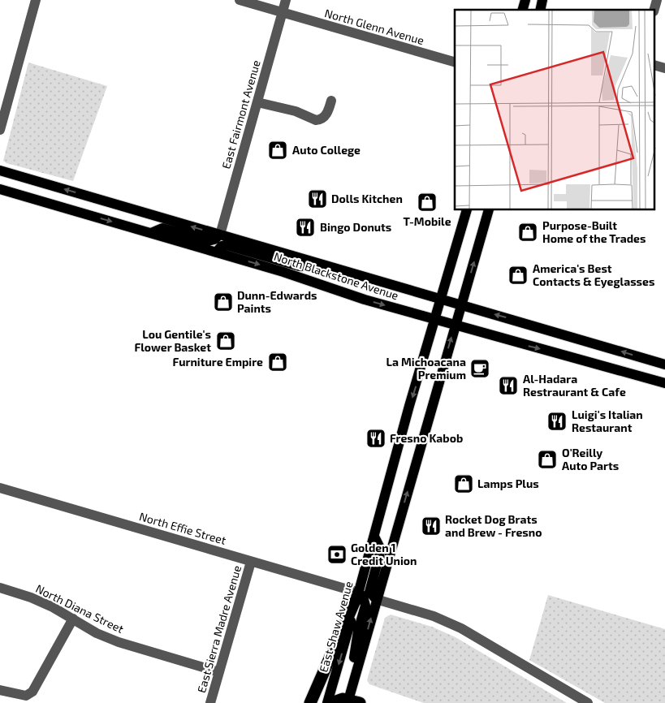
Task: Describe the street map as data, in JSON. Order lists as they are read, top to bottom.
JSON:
{
  "streets": {
    "main road": ["North Blackstone Avenue", "East Shaw Avenue"],
    "street": [
      "North Glenn Avenue",
      "East Fairmont Avenue",
      "North Effie Street",
      "North Diana Street",
      "East Sierra Madre Avenue"
    ]
  },
  "crossings": [
    ["North Glenn Avenue", "East Fairmont Avenue"],
    ["East Fairmont Avenue", "North Blackstone Avenue"],
    ["North Blackstone Avenue", "East Shaw Avenue"],
    ["North Effie Street", "East Shaw Avenue"],
    ["North Effie Street", "East Sierra Madre Avenue"],
    ["North Diana Street", "East Sierra Madre Avenue"]
  ],
  "places": {
    "shop": [
      "Auto College",
      "T-Mobile",
      "Purpose-Built Home of the Trades",
      "America's Best Contacts & Eyeglasses",
      "Dunn-Edwards Paints",
      "Lou Gentile's Flower Basket",
      "Furniture Empire",
      "O'Reilly Auto Parts",
      "Lamps Plus"
    ],
    "restaurant": [
      "Dolls Kitchen",
      "Bingo Donuts",
      "Al-Hadara Restraurant & Cafe",
      "Luigi's Italian Restaurant",
      "Fresno Kabob",
      "Rocket Dog Brats and Brew - Fresno"
    ],
    "cafe": ["La Michoacana Premium"],
    "bank": ["Golden 1 Credit Union"]
  }
}
